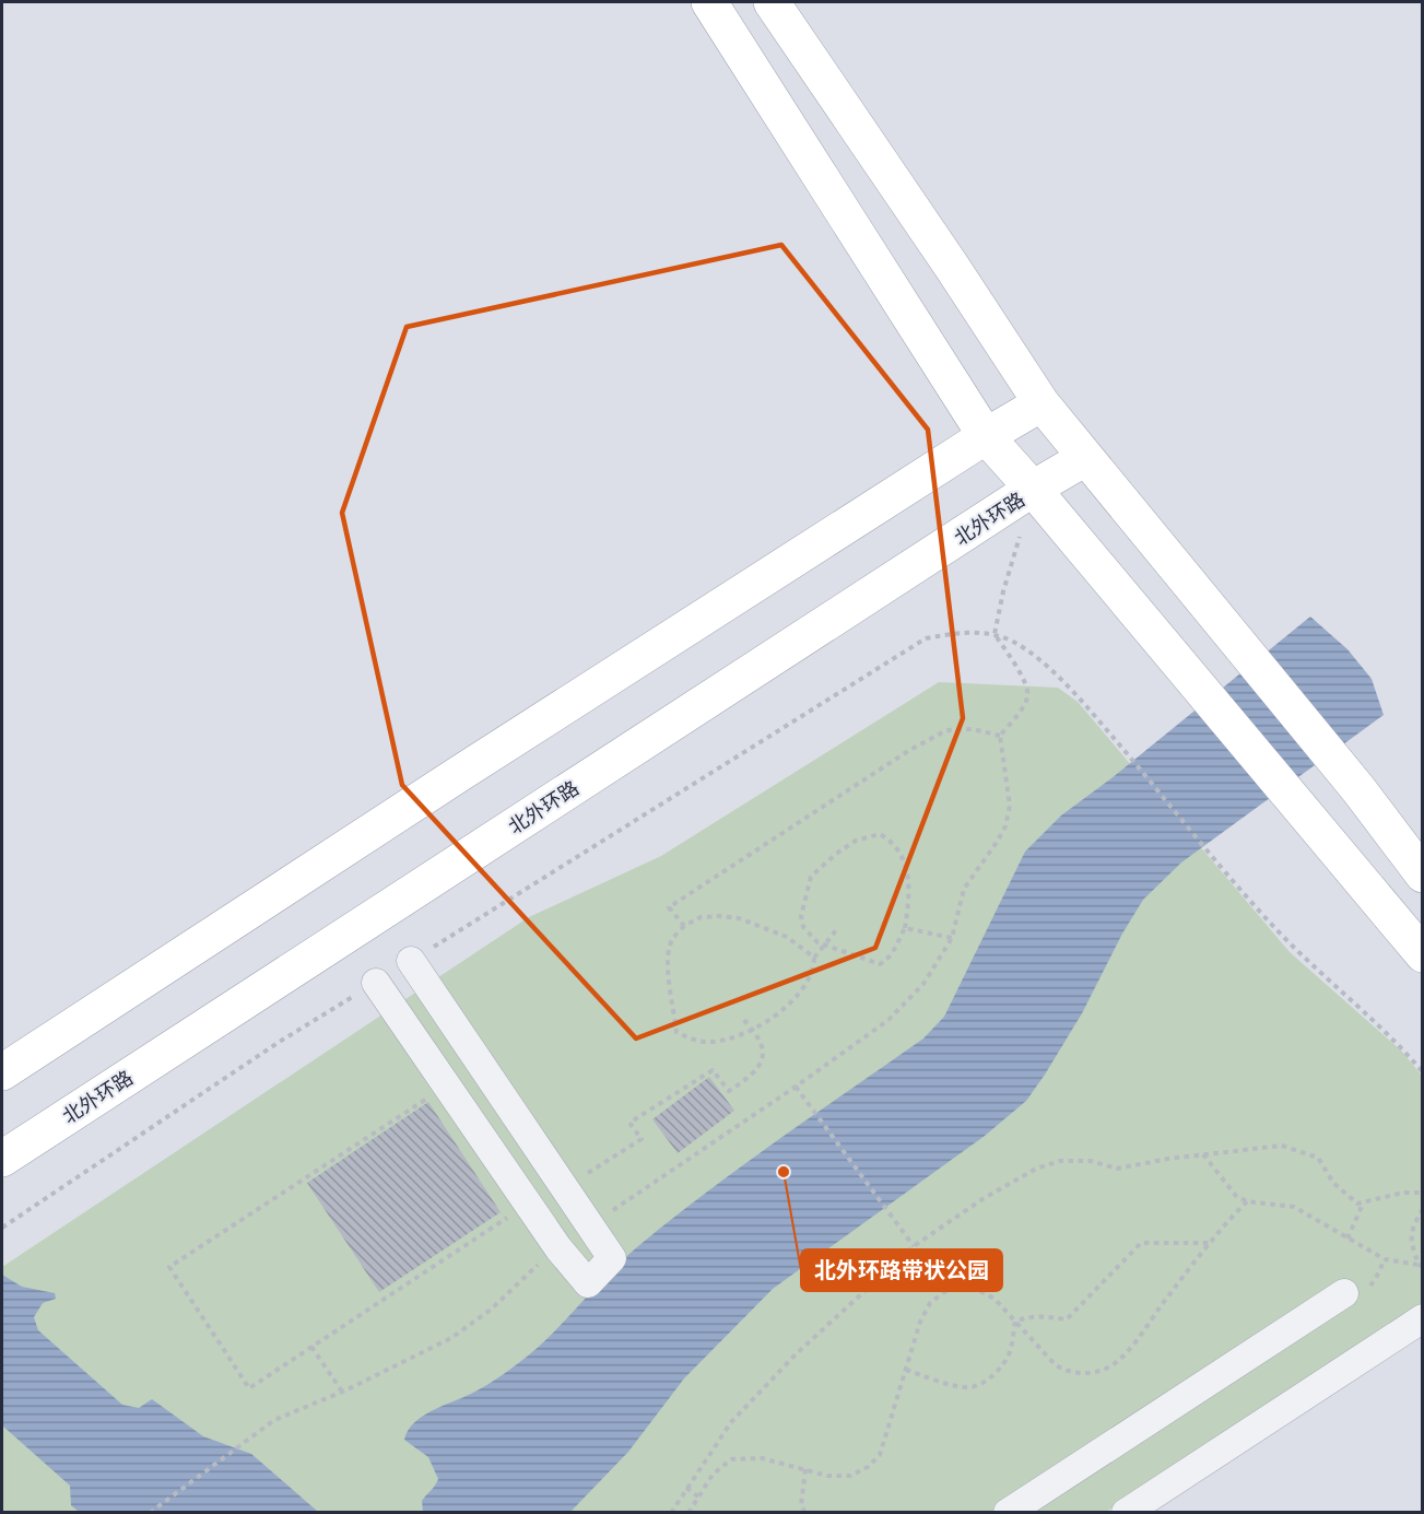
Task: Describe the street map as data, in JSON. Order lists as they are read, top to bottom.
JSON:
{
  "streets": {
    "main road": ["北外环路"]
  },
  "places": ["北外环路带状公园"]
}
